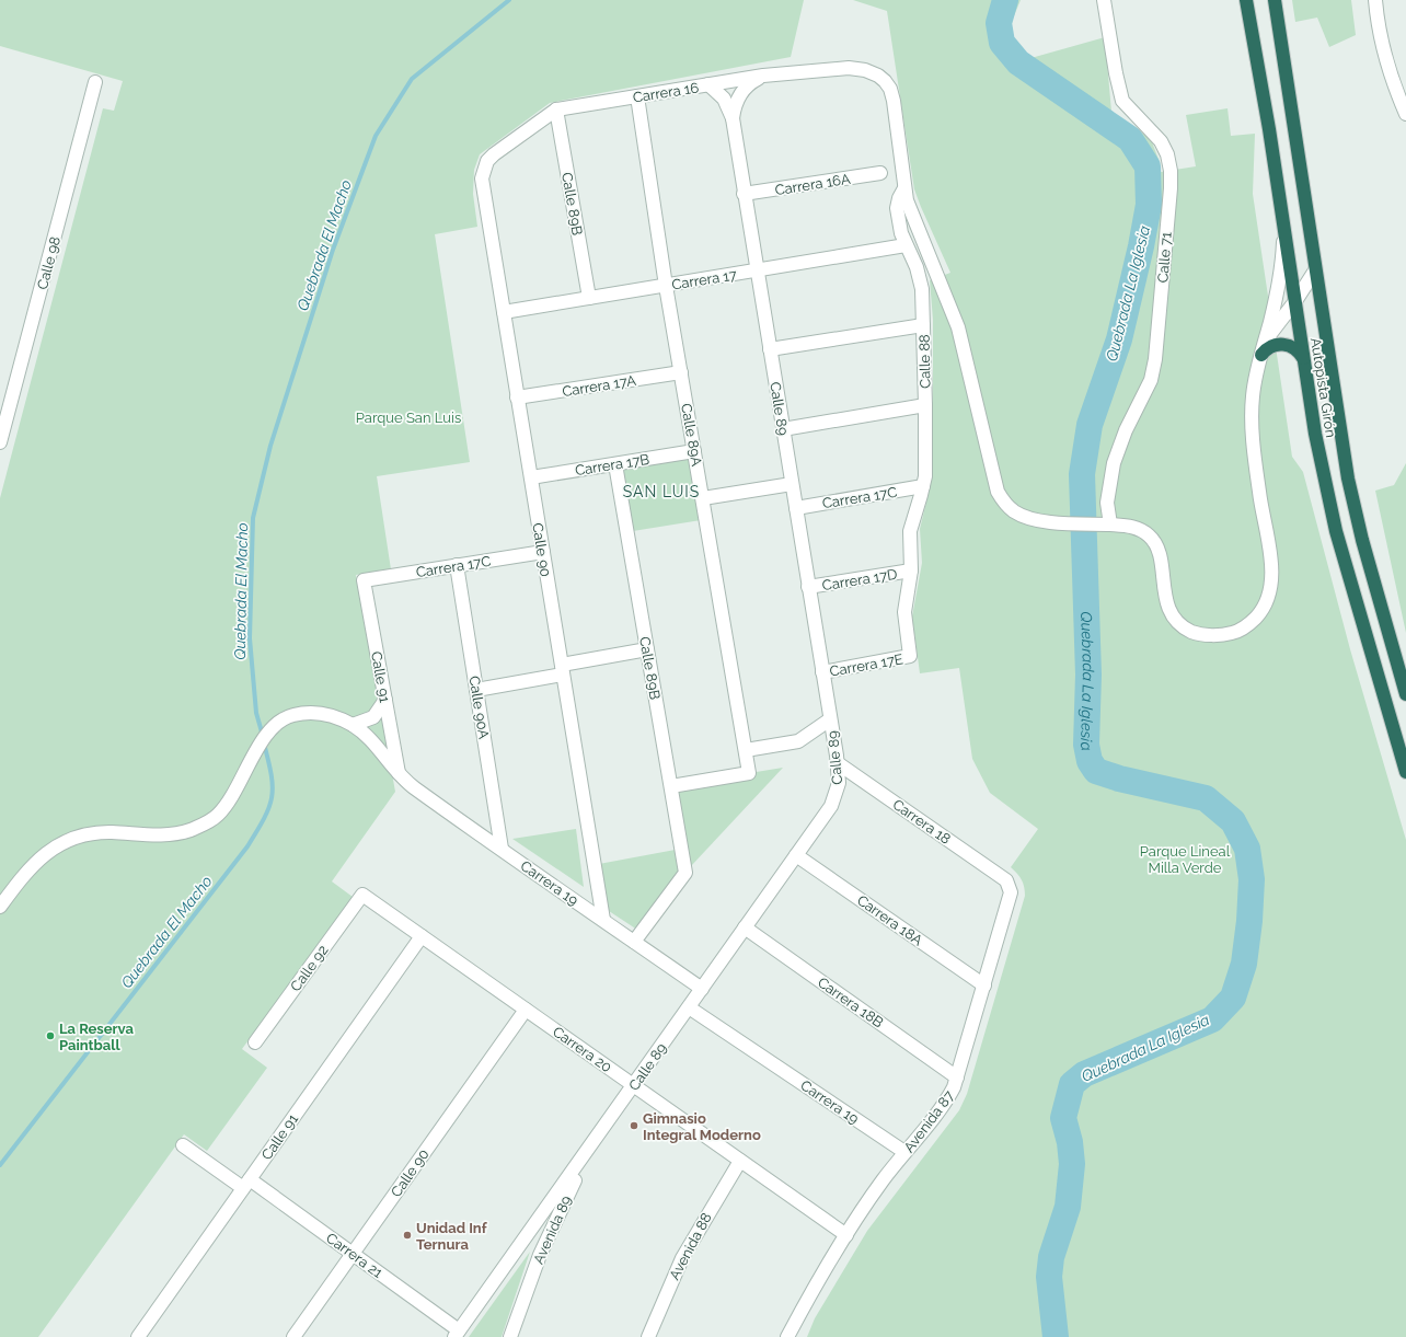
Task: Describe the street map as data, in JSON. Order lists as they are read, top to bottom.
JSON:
{
  "streets": {
    "highway": ["Autopista Girón"],
    "street": [
      "Carrera 16",
      "Carrera 16A",
      "Calle 89B",
      "Calle 71",
      "Calle 98",
      "Carrera 17",
      "Calle 88",
      "Carrera 17A",
      "Calle 89",
      "Calle 89A",
      "Carrera 17B",
      "Carrera 17C",
      "Calle 90",
      "Carrera 17D",
      "Carrera 17E",
      "Calle 91",
      "Calle 90A",
      "Carrera 18",
      "Carrera 19",
      "Carrera 18A",
      "Calle 92",
      "Carrera 18B",
      "Carrera 20",
      "Avenida 87",
      "Avenida 89",
      "Avenida 88",
      "Carrera 21"
    ]
  },
  "crossings": [
    ["Carrera 16", "Calle 89B"],
    ["Carrera 16", "Calle 88"],
    ["Carrera 16", "Calle 89"],
    ["Carrera 16", "Calle 89A"],
    ["Carrera 16", "Calle 90"],
    ["Carrera 16A", "Calle 89"],
    ["Calle 89B", "Carrera 17"],
    ["Calle 89B", "Calle 89A"],
    ["Calle 89B", "Carrera 17B"],
    ["Calle 89B", "Carrera 19"],
    ["Carrera 17", "Calle 88"],
    ["Carrera 17", "Calle 89"],
    ["Carrera 17", "Calle 89A"],
    ["Carrera 17", "Calle 90"],
    ["Calle 88", "Carrera 17C"],
    ["Calle 88", "Carrera 17D"],
    ["Calle 88", "Carrera 17E"],
    ["Carrera 17A", "Calle 89A"],
    ["Carrera 17A", "Calle 90"],
    ["Calle 89", "Carrera 17C"],
    ["Calle 89", "Carrera 17D"],
    ["Calle 89", "Carrera 17E"],
    ["Calle 89", "Carrera 18"],
    ["Calle 89", "Carrera 19"],
    ["Calle 89", "Carrera 18A"],
    ["Calle 89", "Carrera 18B"],
    ["Calle 89", "Carrera 20"],
    ["Calle 89", "Avenida 89"],
    ["Calle 89", "Carrera 21"],
    ["Calle 89A", "Carrera 17B"],
    ["Carrera 17B", "Calle 90"],
    ["Carrera 17C", "Calle 90"],
    ["Carrera 17C", "Calle 91"],
    ["Carrera 17C", "Calle 90A"],
    ["Calle 90", "Carrera 19"],
    ["Calle 90", "Carrera 20"],
    ["Calle 90", "Carrera 21"],
    ["Calle 91", "Carrera 19"],
    ["Calle 91", "Carrera 20"],
    ["Calle 91", "Carrera 21"],
    ["Calle 90A", "Carrera 19"],
    ["Carrera 18", "Avenida 87"],
    ["Carrera 19", "Avenida 87"],
    ["Carrera 18A", "Avenida 87"],
    ["Calle 92", "Carrera 20"],
    ["Carrera 18B", "Avenida 87"],
    ["Carrera 20", "Avenida 87"],
    ["Carrera 20", "Avenida 88"]
  ],
  "districts": ["SAN LUIS"],
  "water": ["Quebrada El Macho", "Quebrada La Iglesia"],
  "parks": ["Parque San Luis", "Parque Lineal Milla Verde"],
  "places": ["La Reserva Paintball", "Gimnasio Integral Moderno", "Unidad Inf Ternura"]
}
